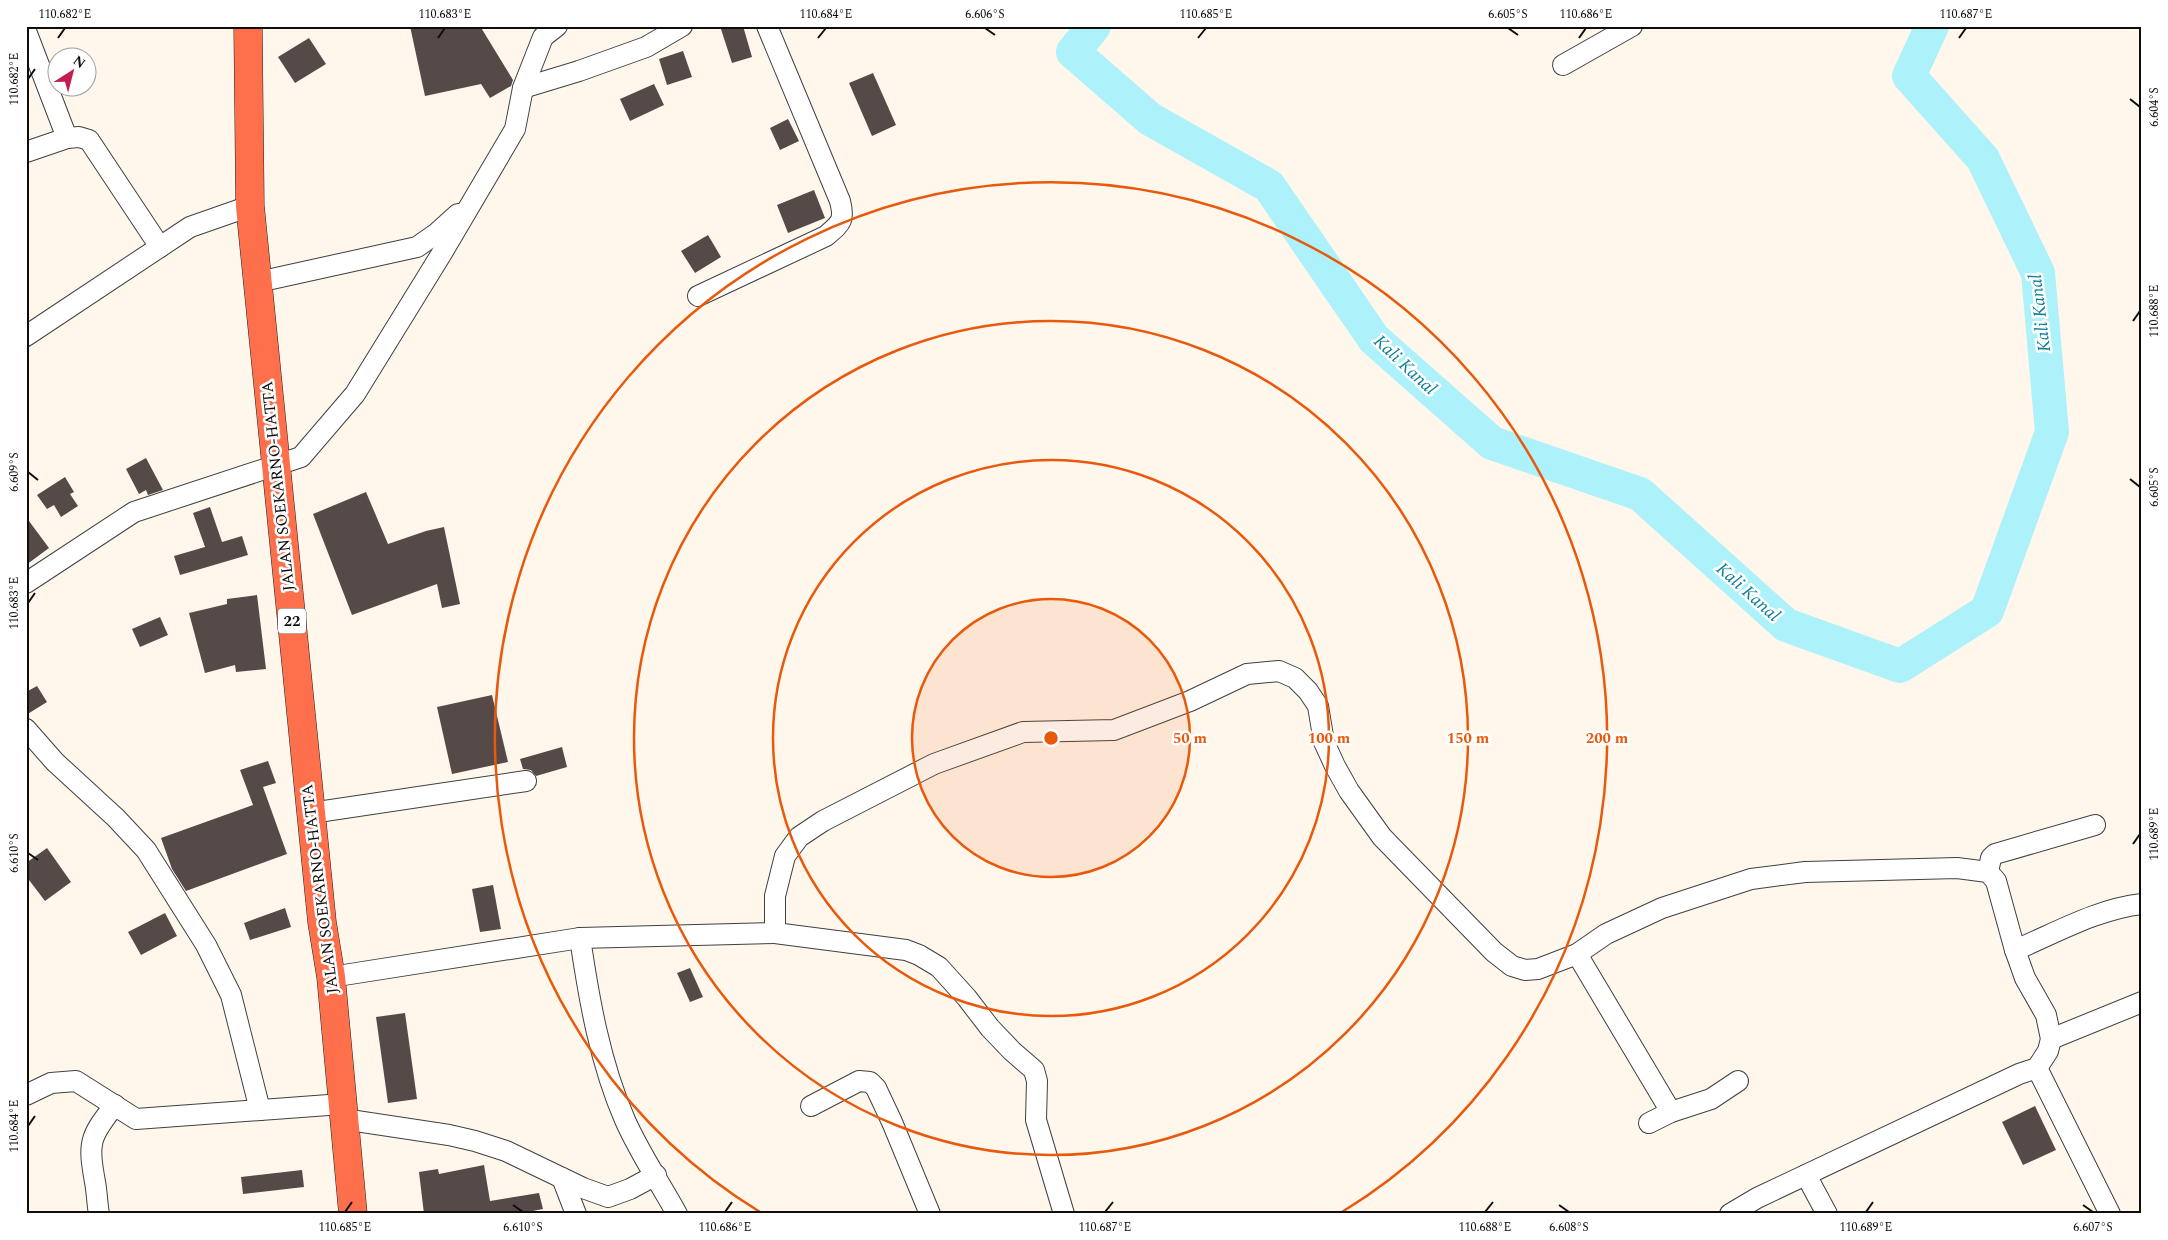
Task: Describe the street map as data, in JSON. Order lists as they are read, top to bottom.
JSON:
{
  "streets": {
    "highway": ["JALAN SOEKARNO-HATTA", "22"]
  },
  "water": ["Kali Kanal"],
  "north": "top right",
  "coordinates": [
    "110.682°E",
    "110.683°E",
    "110.684°E",
    "6.606°S",
    "110.685°E",
    "6.605°S",
    "110.686°E",
    "110.687°E",
    "6.604°S",
    "110.688°E",
    "6.609°S",
    "110.689°E",
    "6.610°S",
    "6.608°S",
    "6.607°S"
  ],
  "rings": [
    "50 m",
    "100 m",
    "150 m",
    "200 m"
  ]
}
